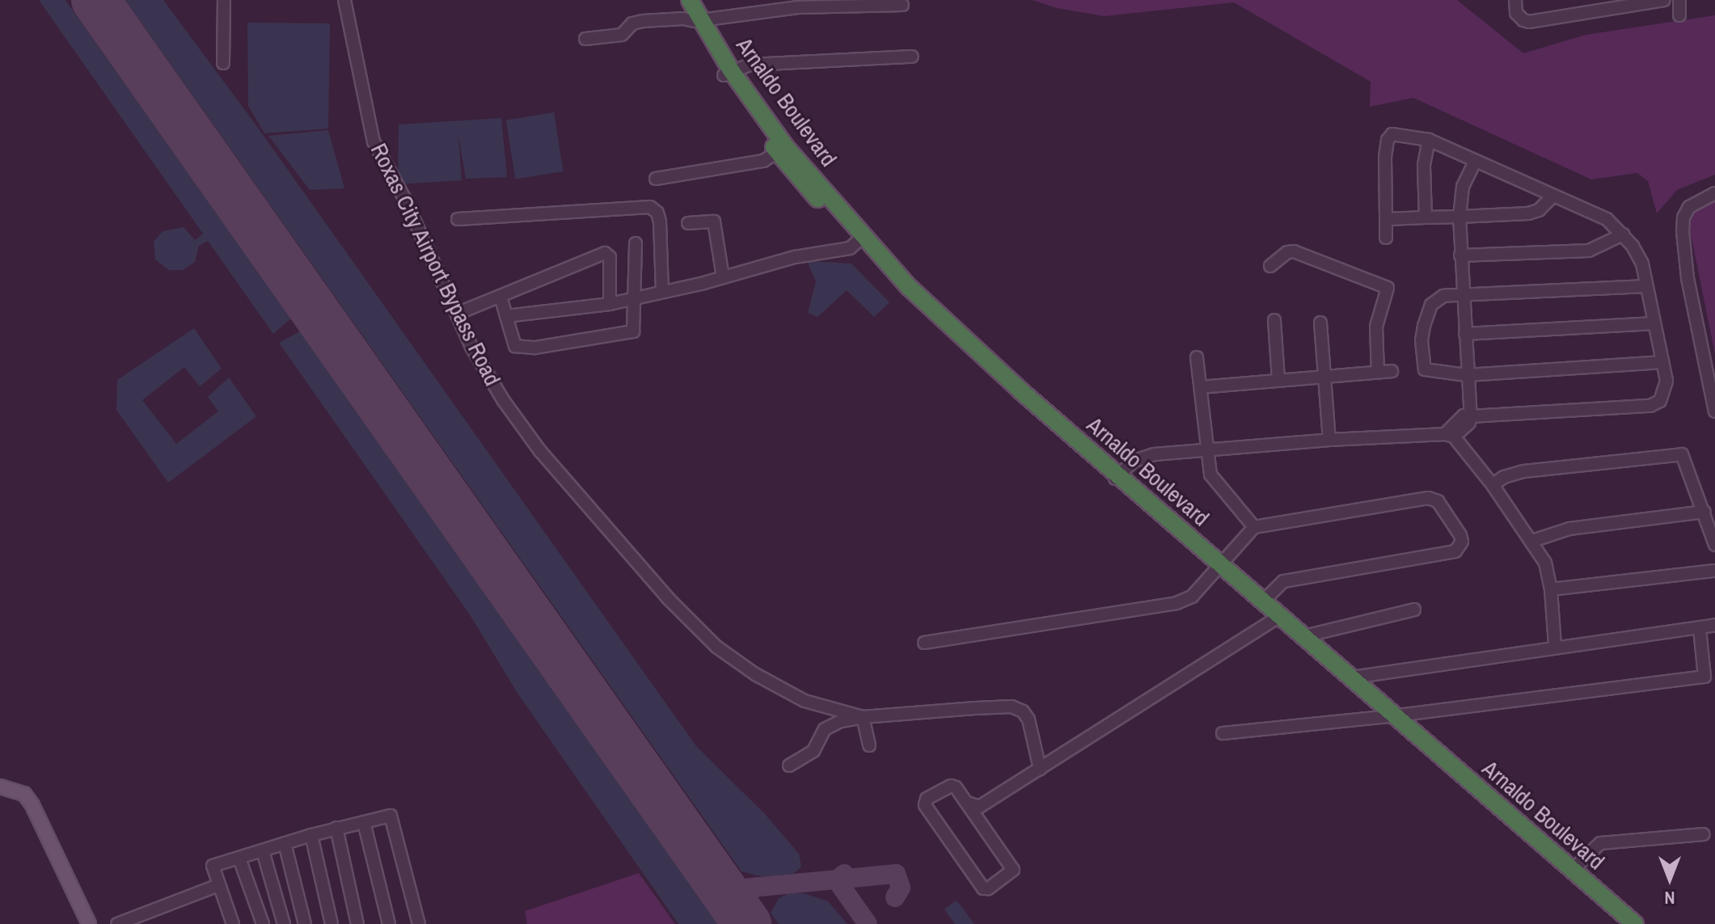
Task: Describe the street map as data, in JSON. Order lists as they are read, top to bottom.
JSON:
{
  "streets": {
    "highway": ["Arnaldo Boulevard"],
    "street": ["Roxas City Airport Bypass Road"]
  },
  "north": "bottom"
}
